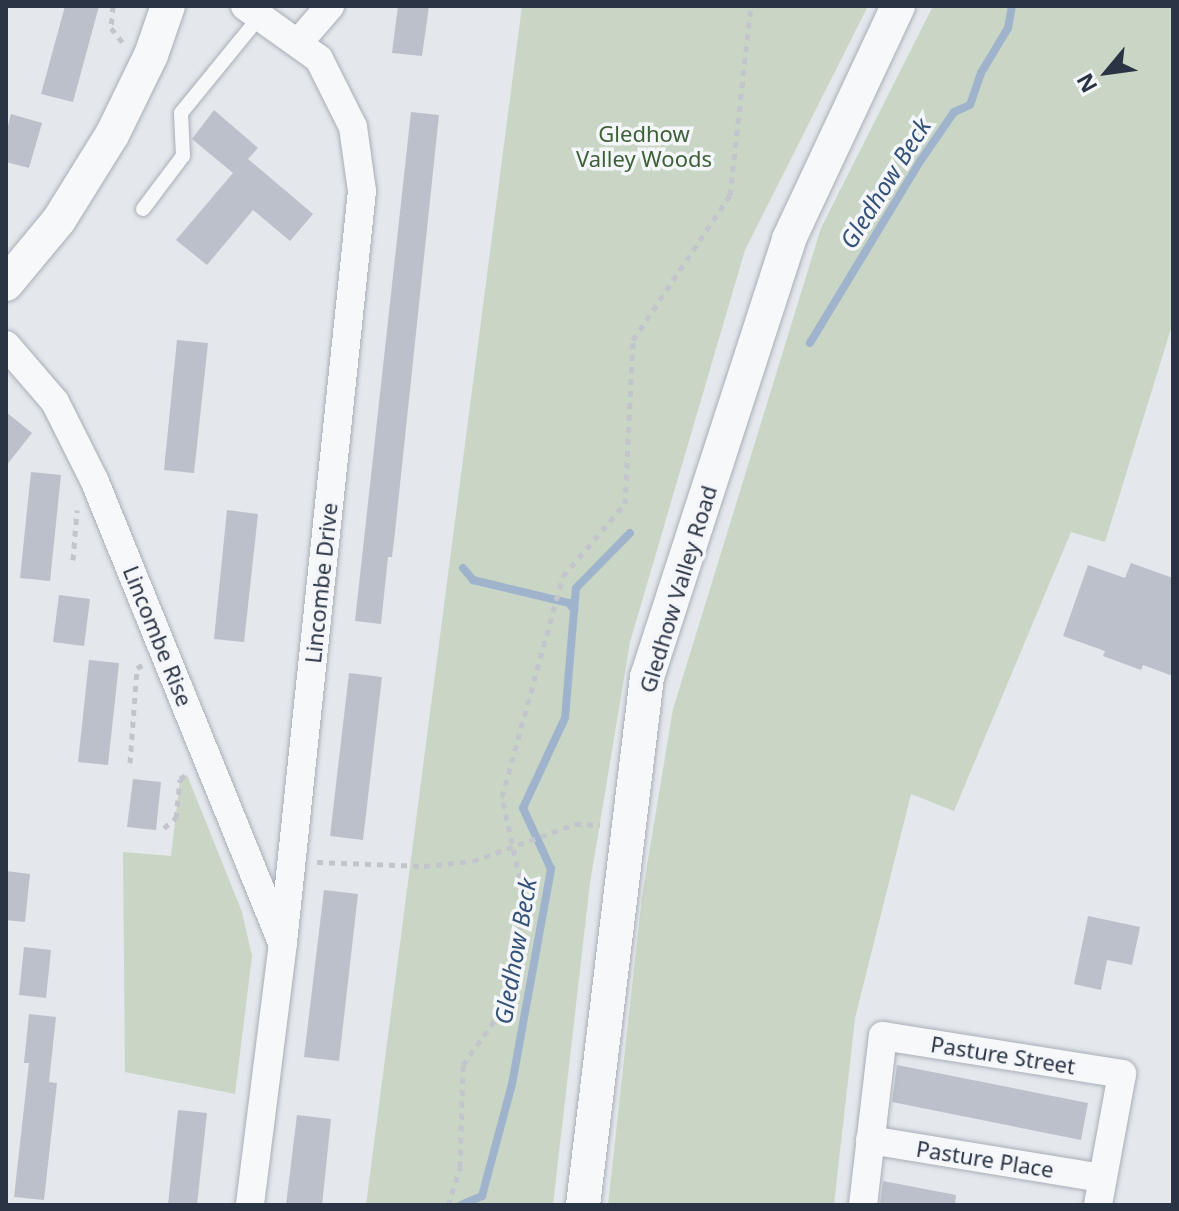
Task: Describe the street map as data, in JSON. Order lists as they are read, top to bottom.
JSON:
{
  "streets": {
    "street": [
      "Lincombe Drive",
      "Gledhow Valley Road",
      "Lincombe Rise",
      "Pasture Street",
      "Pasture Place"
    ]
  },
  "crossings": [
    ["Lincombe Drive", "Lincombe Rise"],
    ["Pasture Street", "Pasture Place"]
  ],
  "water": ["Gledhow Beck"],
  "parks": ["Gledhow Valley Woods"],
  "north": "bottom left"
}
